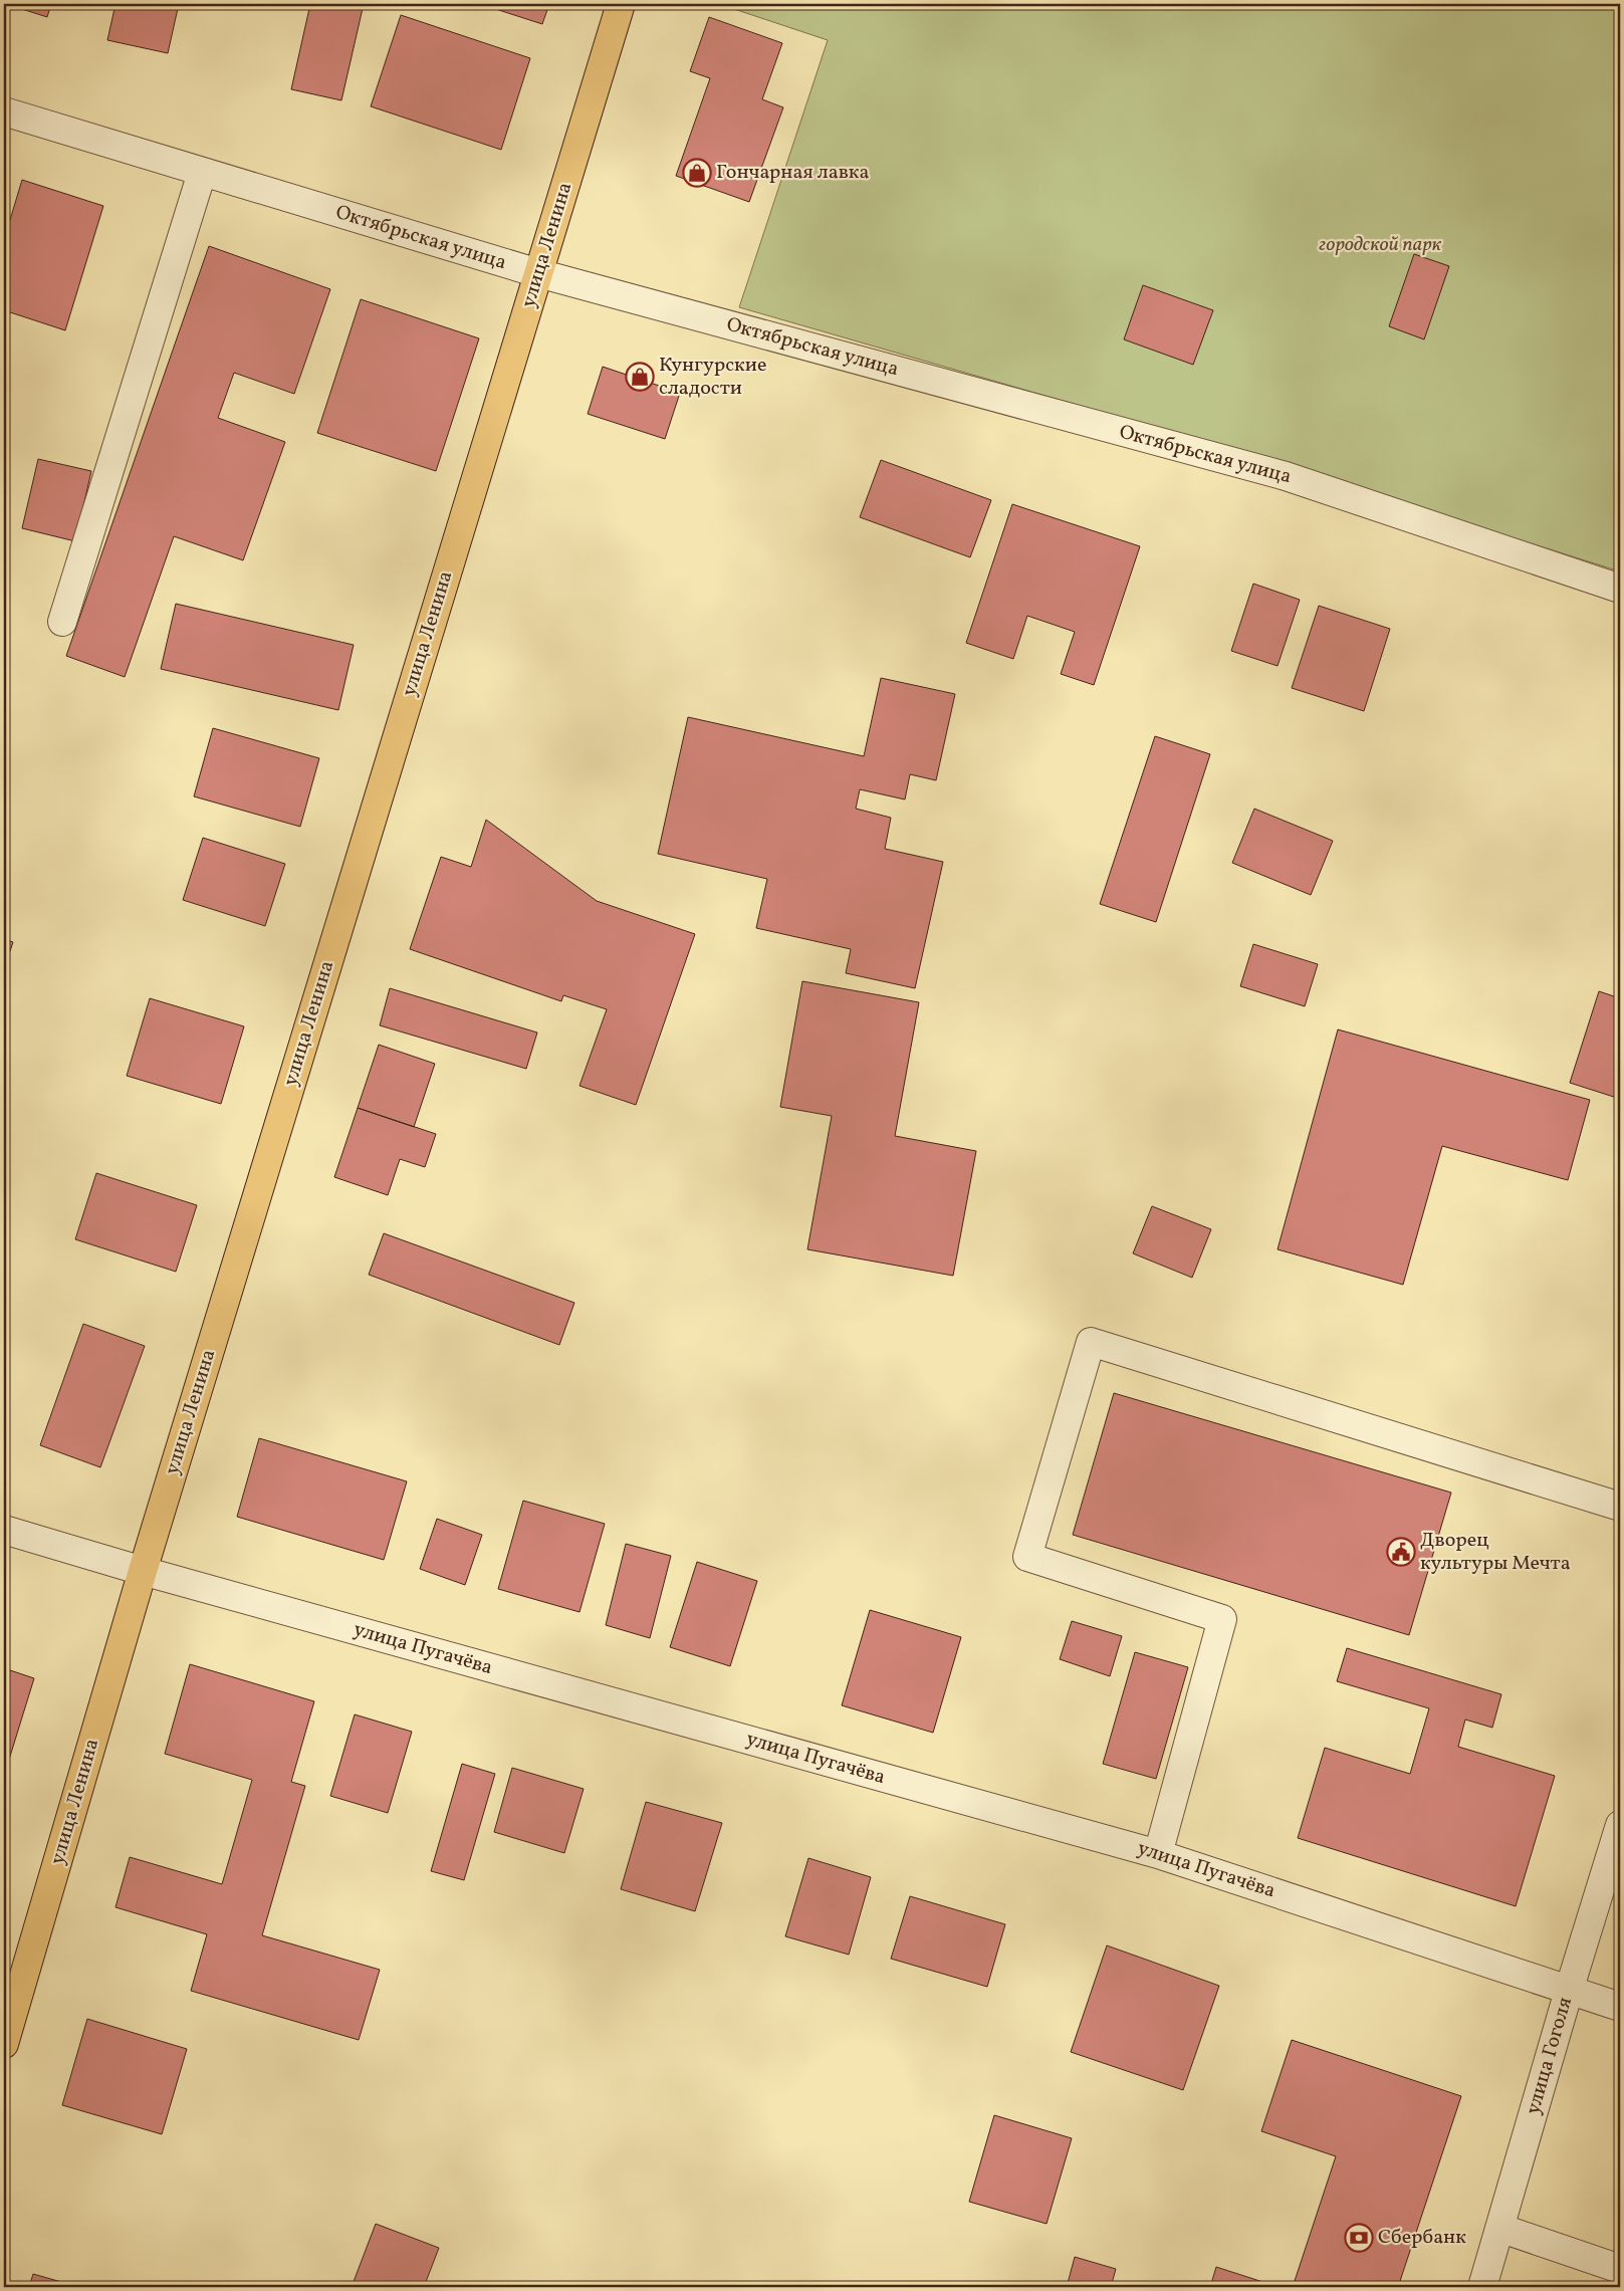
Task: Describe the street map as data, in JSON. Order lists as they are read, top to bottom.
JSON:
{
  "streets": {
    "main road": ["улица Ленина"],
    "street": ["Октябрьская улица", "улица Пугачёва", "улица Гоголя"]
  },
  "crossings": [
    ["Октябрьская улица", "улица Ленина"],
    ["улица Ленина", "улица Пугачёва"],
    ["улица Пугачёва", "улица Гоголя"]
  ],
  "parks": ["городской парк"],
  "places": {
    "shop": ["Гончарная лавка", "Кунгурские сладости"],
    "public building": ["Дворец культуры Мечта"],
    "bank": ["Сбербанк"]
  }
}
